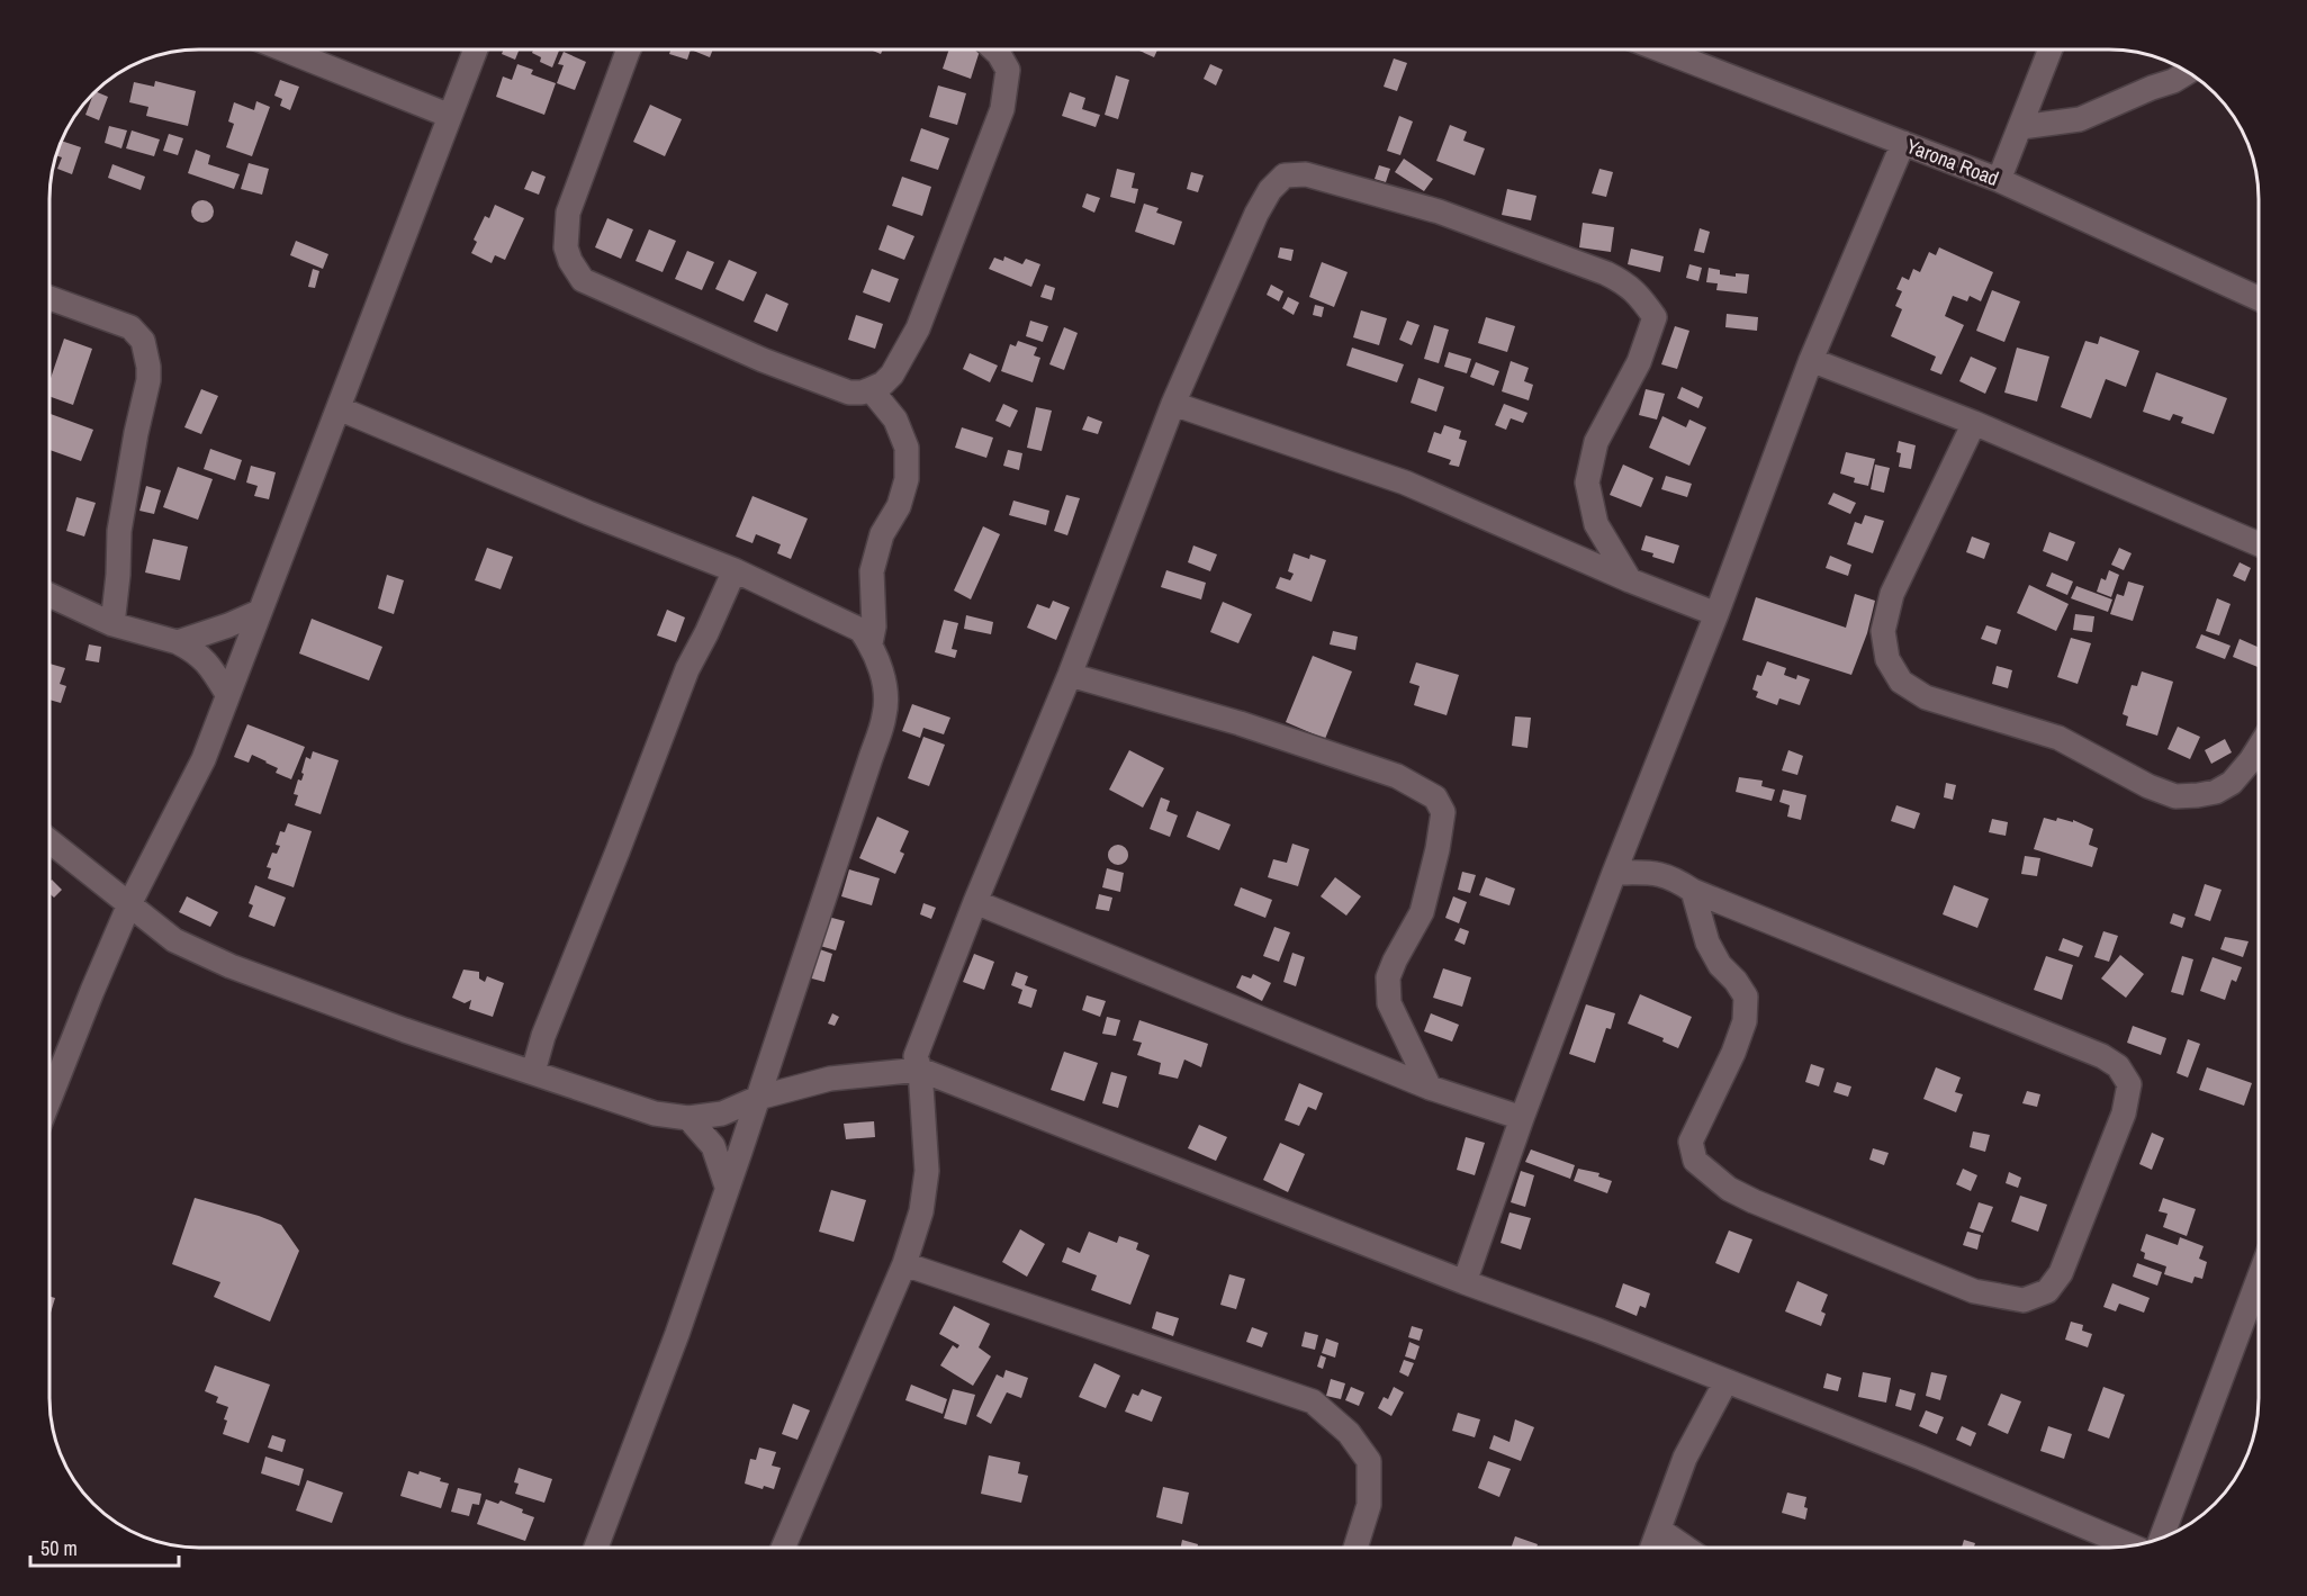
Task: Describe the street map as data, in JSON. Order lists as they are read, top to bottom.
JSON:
{
  "streets": {
    "street": ["Yarona Road"]
  },
  "scale_bar": "50 m"
}
